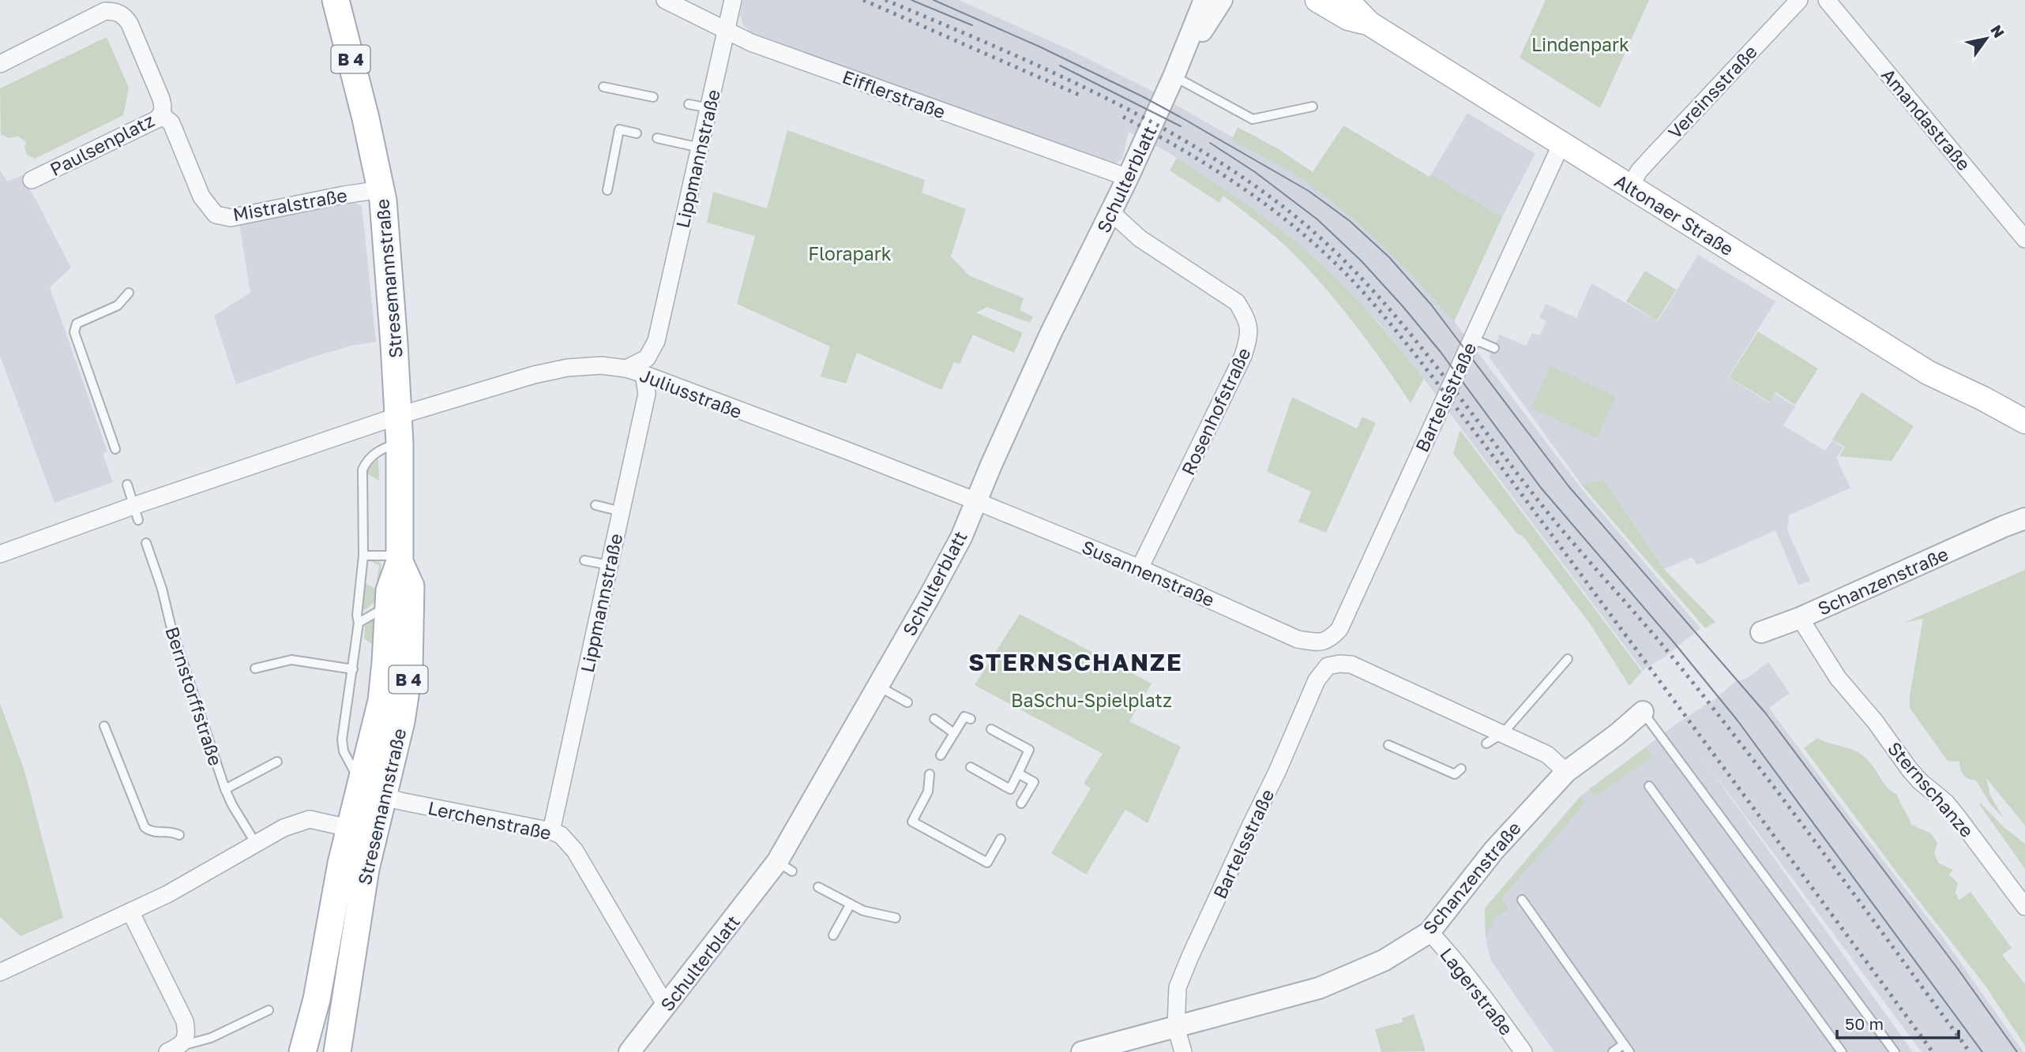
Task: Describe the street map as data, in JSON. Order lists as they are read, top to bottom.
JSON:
{
  "streets": {
    "main road": ["B 4", "Altonaer Straße", "Stresemannstraße"],
    "street": [
      "Vereinsstraße",
      "Eifflerstraße",
      "Amandastraße",
      "Paulsenplatz",
      "Lippmannstraße",
      "Schulterblatt",
      "Mistralstraße",
      "Juliusstraße",
      "Bartelsstraße",
      "Rosenhofstraße",
      "Susannenstraße",
      "Schanzenstraße",
      "Sternschanze",
      "Lerchenstraße",
      "Lagerstraße"
    ],
    "lane": ["Bernstorffstraße"]
  },
  "crossings": [
    ["Vereinsstraße", "Altonaer Straße"],
    ["Eifflerstraße", "Lippmannstraße"],
    ["Eifflerstraße", "Schulterblatt"],
    ["Paulsenplatz", "Mistralstraße"],
    ["Lippmannstraße", "Juliusstraße"],
    ["Lippmannstraße", "Lerchenstraße"],
    ["Schulterblatt", "Juliusstraße"],
    ["Schulterblatt", "Rosenhofstraße"],
    ["Schulterblatt", "Susannenstraße"],
    ["Schulterblatt", "Lerchenstraße"],
    ["Mistralstraße", "Stresemannstraße"],
    ["Altonaer Straße", "Bartelsstraße"],
    ["Stresemannstraße", "Juliusstraße"],
    ["Stresemannstraße", "Lerchenstraße"],
    ["Juliusstraße", "Susannenstraße"],
    ["Bartelsstraße", "Susannenstraße"],
    ["Bartelsstraße", "Schanzenstraße"],
    ["Rosenhofstraße", "Susannenstraße"],
    ["Schanzenstraße", "Sternschanze"],
    ["Schanzenstraße", "Lagerstraße"]
  ],
  "districts": ["STERNSCHANZE"],
  "parks": ["Lindenpark", "Florapark", "BaSchu-Spielplatz"],
  "scale_bar": "50 m",
  "north": "top right"
}
